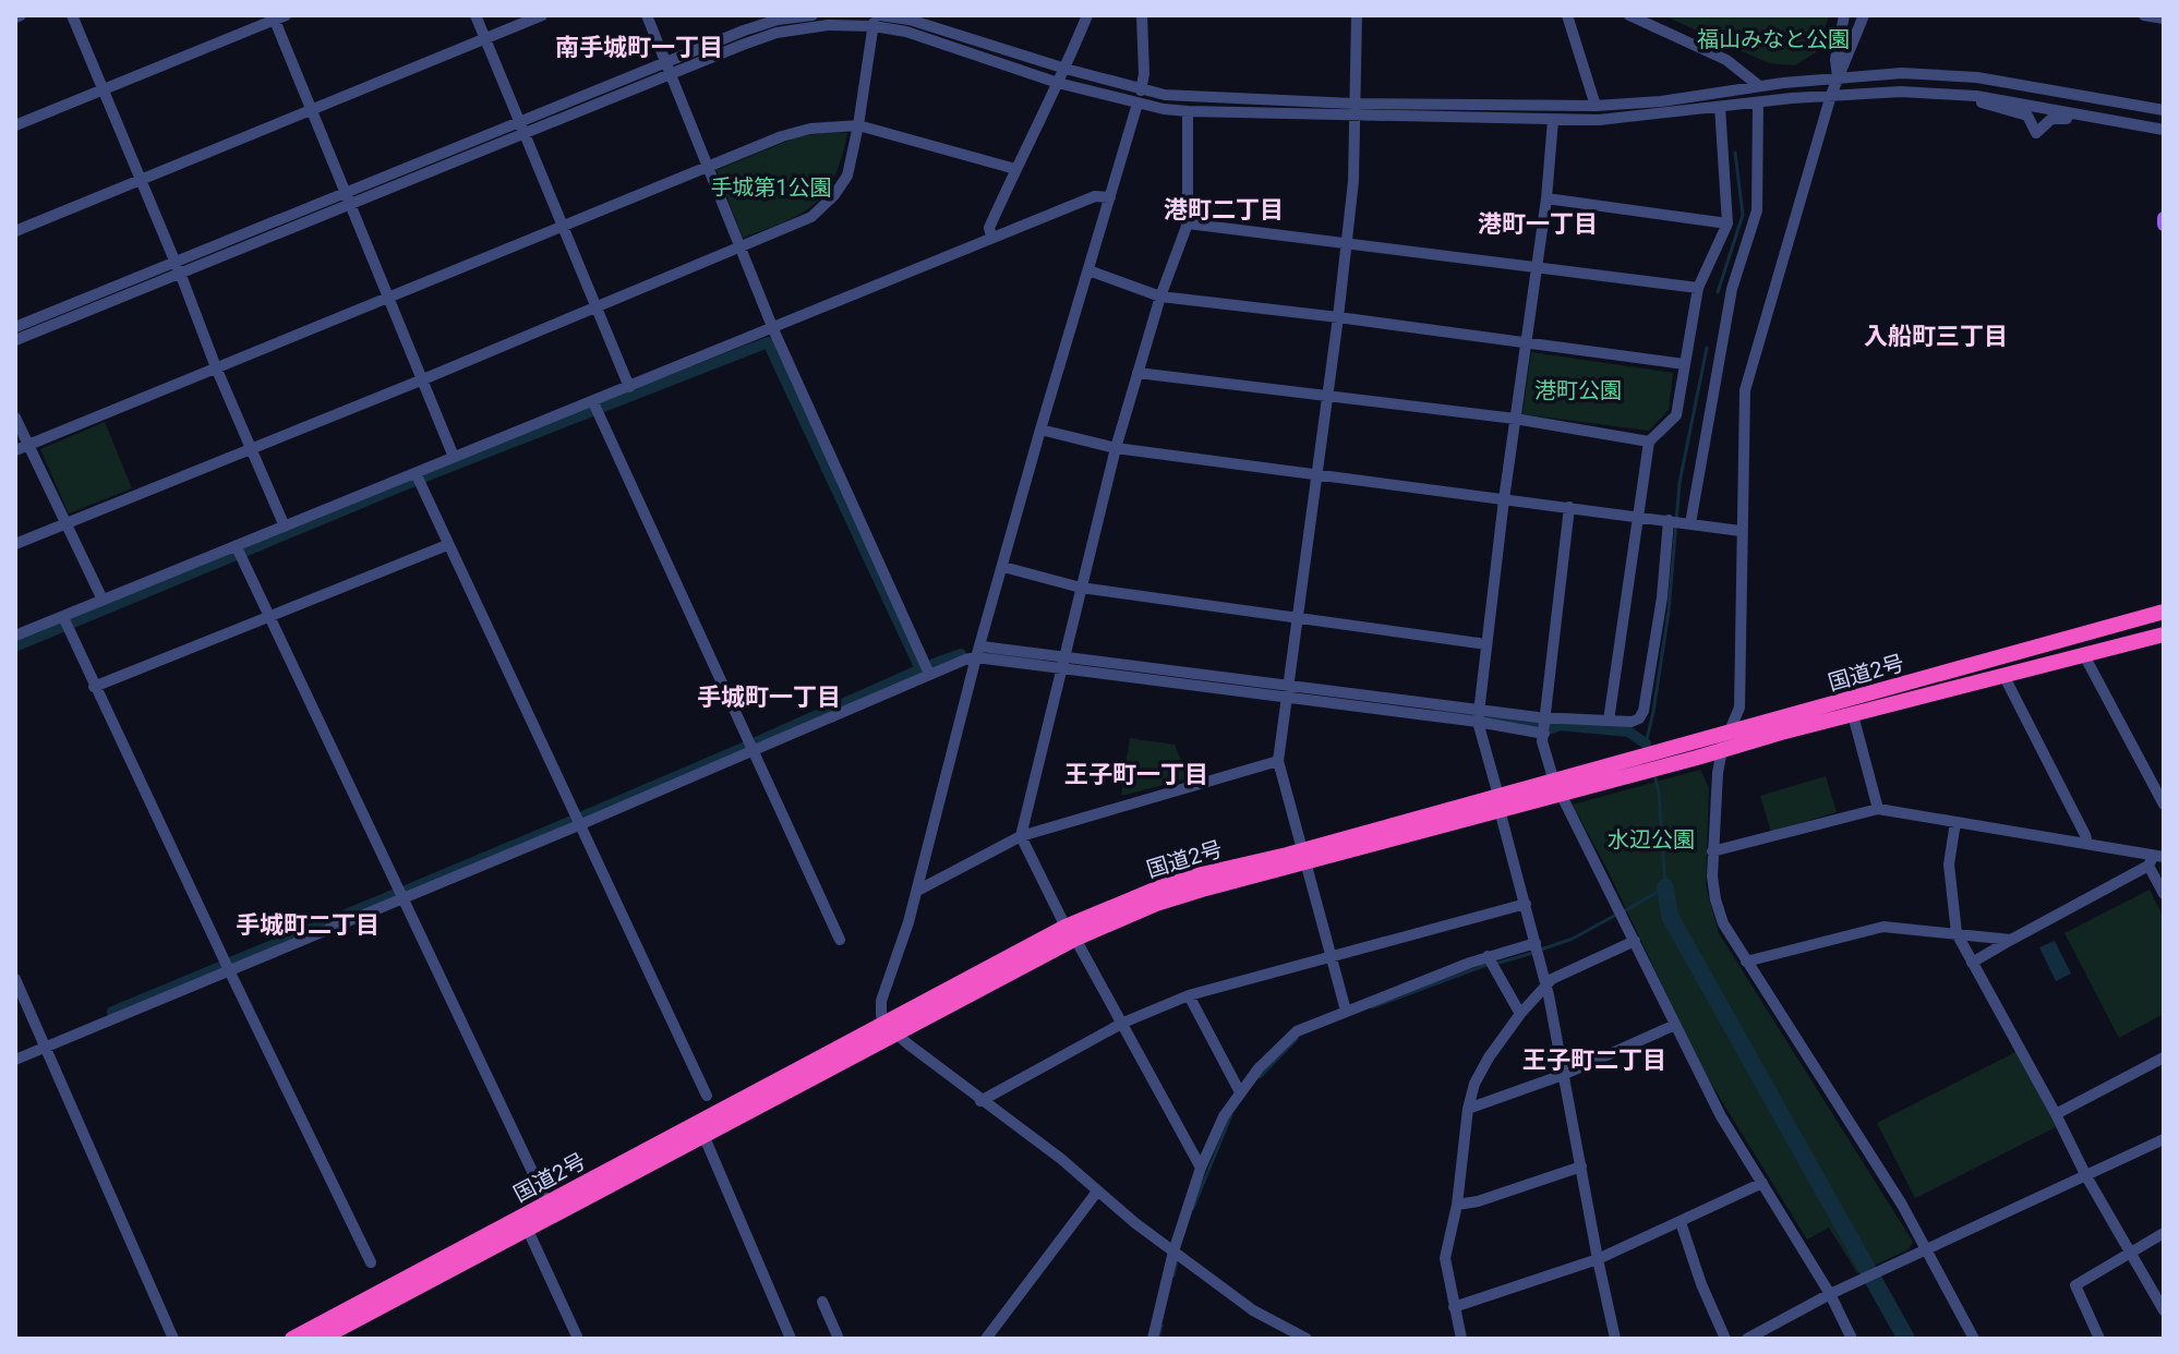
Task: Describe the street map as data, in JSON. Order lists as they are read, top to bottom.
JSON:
{
  "streets": {
    "highway": ["国道2号"]
  },
  "districts": [
    "南手城町一丁目",
    "港町二丁目",
    "港町一丁目",
    "入船町三丁目",
    "手城町一丁目",
    "王子町一丁目",
    "手城町二丁目",
    "王子町二丁目"
  ],
  "parks": [
    "福山みなと公園",
    "手城第1公園",
    "港町公園",
    "水辺公園"
  ]
}
